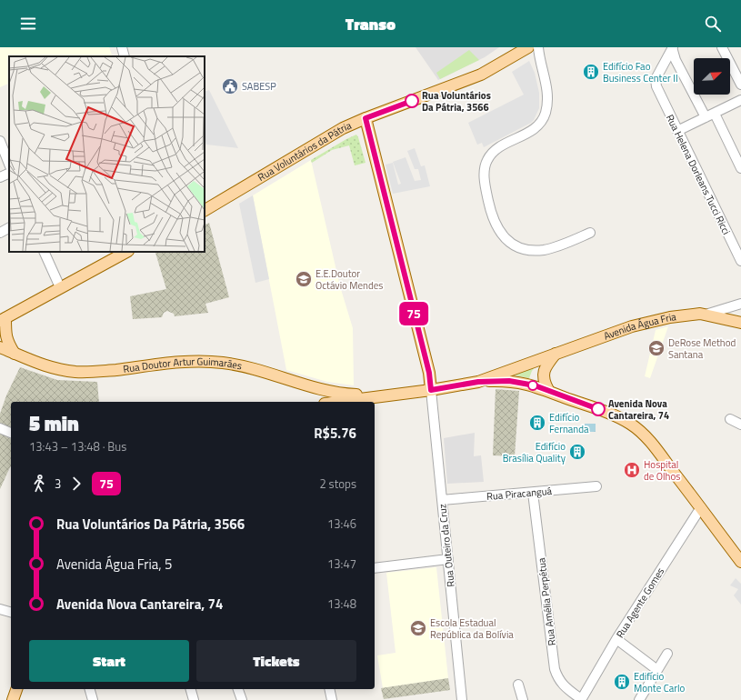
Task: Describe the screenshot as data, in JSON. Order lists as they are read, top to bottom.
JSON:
{
  "streets": {
    "main road": ["Rua Voluntários da Pátria", "Avenida Água Fria", "Rua Doutor Artur Guimarães"],
    "street": [
      "Rua Helena Dorleans Tucci Ricci",
      "Rua Piracanguá",
      "Rua Outeiro da Cruz",
      "Rua Amélia Perpétua",
      "Rua Agente Gomes"
    ]
  },
  "crossings": [
    ["Rua Piracanguá", "Rua Outeiro da Cruz"],
    ["Rua Piracanguá", "Rua Amélia Perpétua"],
    ["Rua Amélia Perpétua", "Rua Agente Gomes"]
  ],
  "places": {
    "building": [
      "Edifício Fao Business Center II",
      "Edifício Fernanda",
      "Edifício Brasília Quality",
      "Edifício Monte Carlo"
    ],
    "public building": ["SABESP"],
    "other": ["Rua Voluntários Da Pátria, 3566", "Avenida Nova Cantareira, 74"],
    "school or university": ["E.E.Doutor Octávio Mendes", "DeRose Method Santana", "Escola Estadual República da Bolívia"],
    "hospital": ["Hospital de Olhos"]
  },
  "lines": ["bus line 75"],
  "north": "top right",
  "page": {
    "header": "Transo",
    "on_map": "75",
    "heading": ["5 min", "13:43 – 13:48 · Bus", "R$5.76"],
    "legs": ["3", "75", "2 stops"],
    "list": [
      {
        "name": "Rua Voluntários Da Pátria, 3566",
        "value": "13:46"
      },
      {
        "name": "Avenida Água Fria, 5",
        "value": "13:47"
      },
      {
        "name": "Avenida Nova Cantareira, 74",
        "value": "13:48"
      }
    ],
    "buttons": ["Start", "Tickets"]
  }
}
